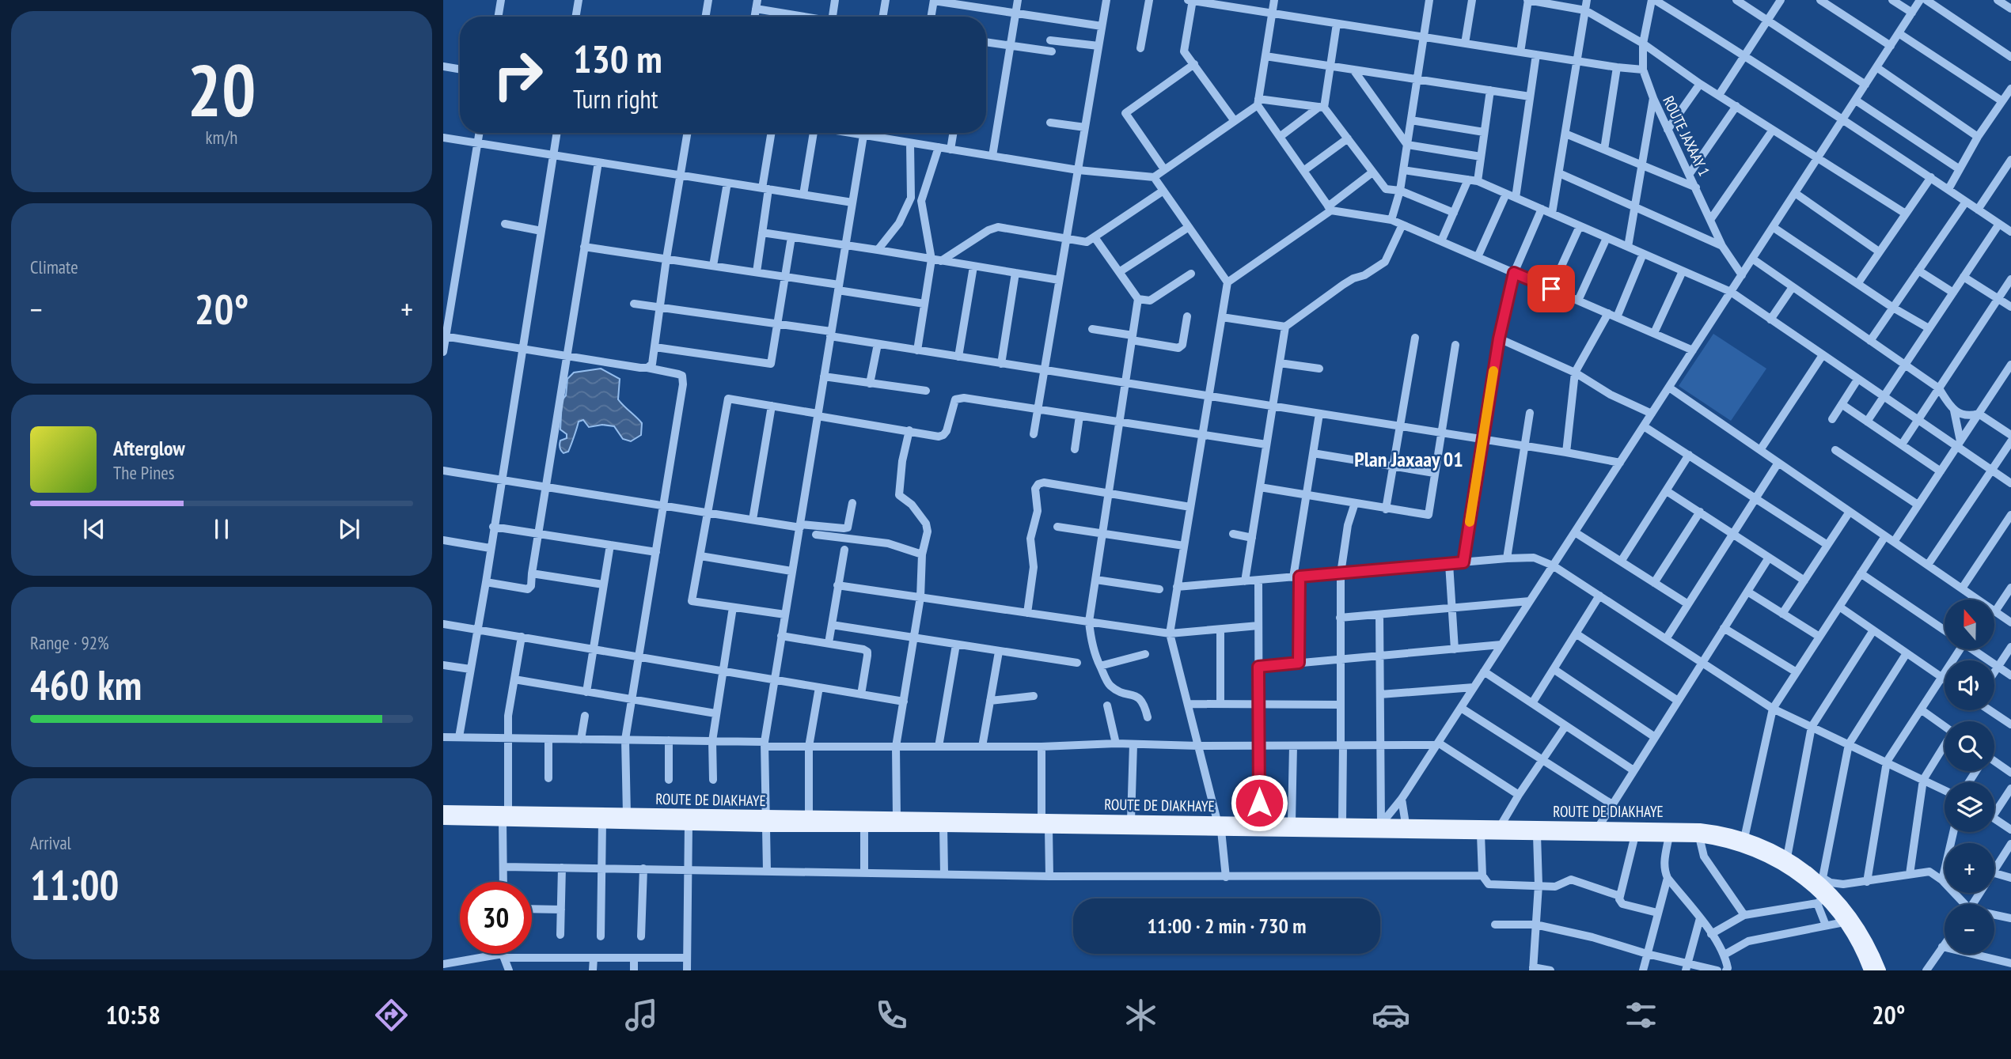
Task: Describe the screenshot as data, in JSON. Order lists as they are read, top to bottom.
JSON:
{
  "streets": {
    "main road": ["ROUTE DE DIAKHAYE"],
    "street": ["ROUTE JAXAAY 1"]
  },
  "districts": ["Plan Jaxaay 01"],
  "north": "top",
  "page": {
    "tile": [
      ["20", "km/h"],
      "Climate",
      ["Range · 92%", "460 km"],
      ["Arrival", "11:00"]
    ],
    "turn": ["130 m", "Turn right"],
    "heat": ["−", "20°", "+"],
    "song": ["Afterglow", "The Pines"],
    "map_buttons": ["+", "−"],
    "limit": "30",
    "trip": "11:00 · 2 min · 730 m",
    "tabs": ["10:58", "20°"]
  }
}
